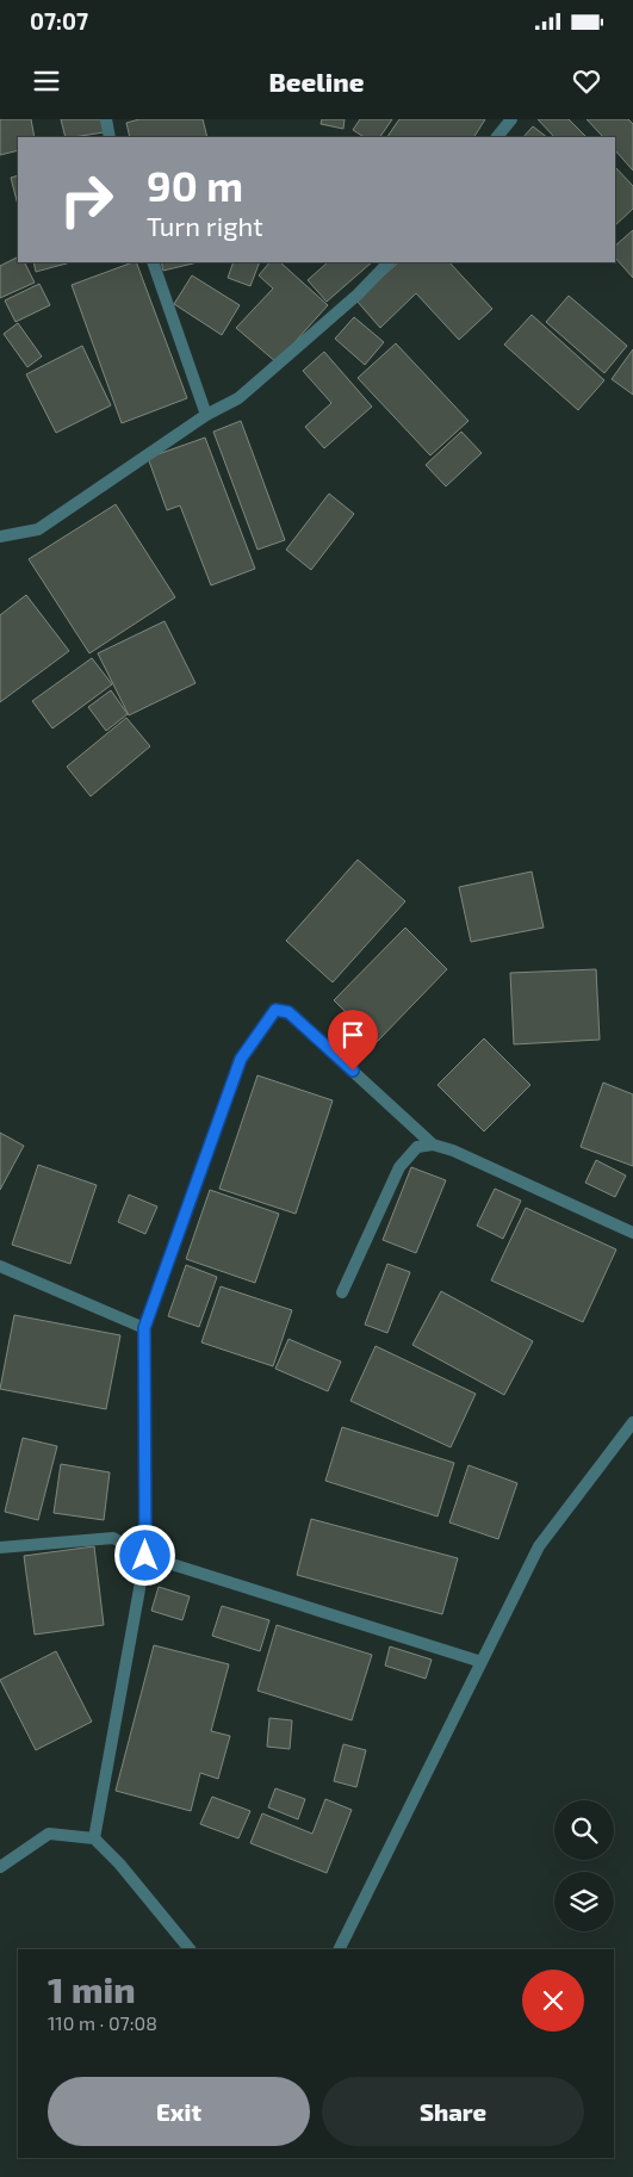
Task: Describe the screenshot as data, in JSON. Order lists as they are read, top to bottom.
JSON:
{
  "page": {
    "status": "07:07",
    "header": "Beeline",
    "turn": ["90 m", "Turn right"],
    "heading": ["1 min", "110 m · 07:08"],
    "buttons": ["Exit", "Share"]
  }
}
